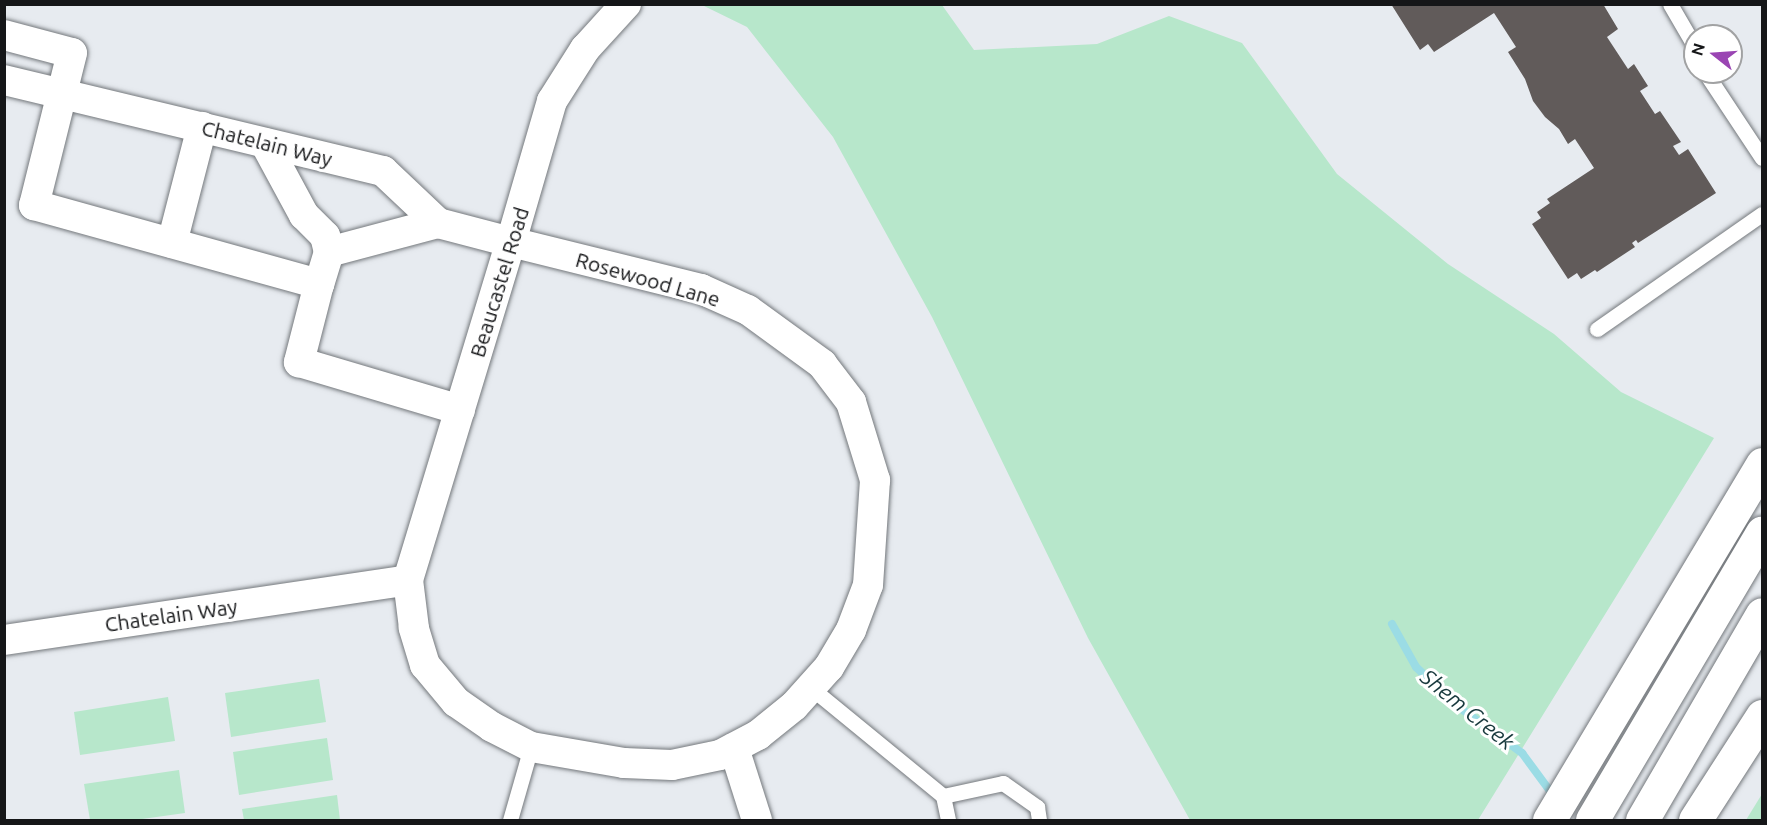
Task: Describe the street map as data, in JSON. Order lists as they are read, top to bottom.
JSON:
{
  "streets": {
    "street": ["Chatelain Way", "Rosewood Lane", "Beaucastel Road"]
  },
  "crossings": [
    ["Chatelain Way", "Rosewood Lane"],
    ["Chatelain Way", "Beaucastel Road"],
    ["Rosewood Lane", "Beaucastel Road"]
  ],
  "water": ["Shem Creek"],
  "north": "left"
}
